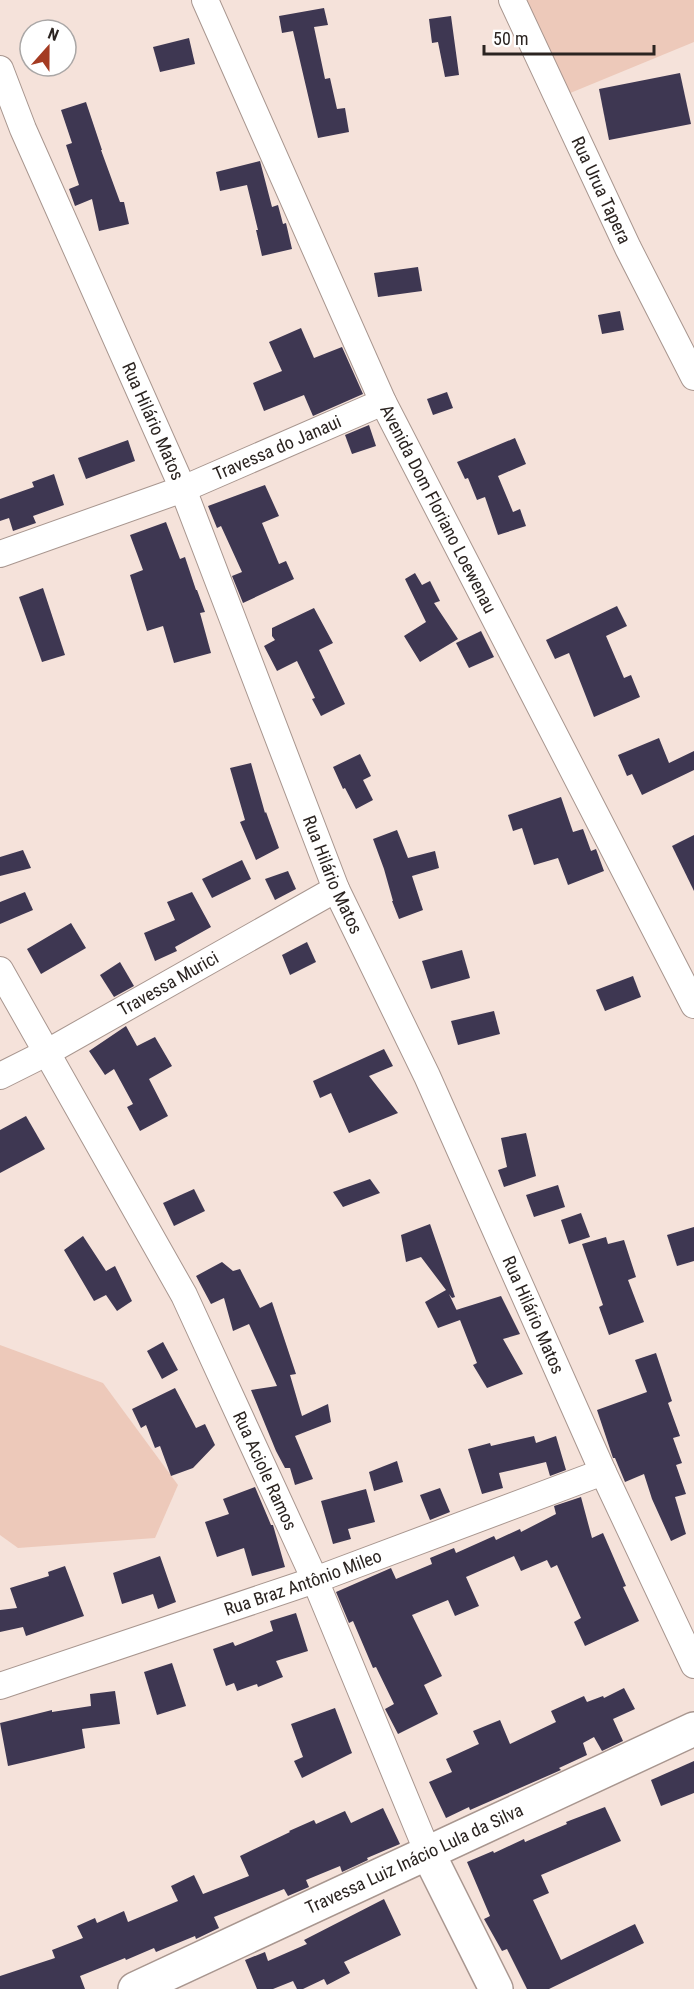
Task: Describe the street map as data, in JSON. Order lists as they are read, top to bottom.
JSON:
{
  "streets": {
    "street": [
      "Rua Urua Tapera",
      "Rua Hilário Matos",
      "Travessa do Janaui",
      "Avenida Dom Floriano Loewenau",
      "Travessa Murici",
      "Rua Aciole Ramos",
      "Rua Braz Antônio Mileo",
      "Travessa Luiz Inácio Lula da Silva"
    ]
  },
  "crossings": [
    ["Rua Hilário Matos", "Travessa do Janaui"],
    ["Rua Hilário Matos", "Travessa Murici"],
    ["Rua Hilário Matos", "Rua Braz Antônio Mileo"],
    ["Travessa do Janaui", "Avenida Dom Floriano Loewenau"],
    ["Travessa Murici", "Rua Aciole Ramos"],
    ["Rua Aciole Ramos", "Rua Braz Antônio Mileo"],
    ["Rua Aciole Ramos", "Travessa Luiz Inácio Lula da Silva"]
  ],
  "scale_bar": "50 m",
  "north": "top"
}
